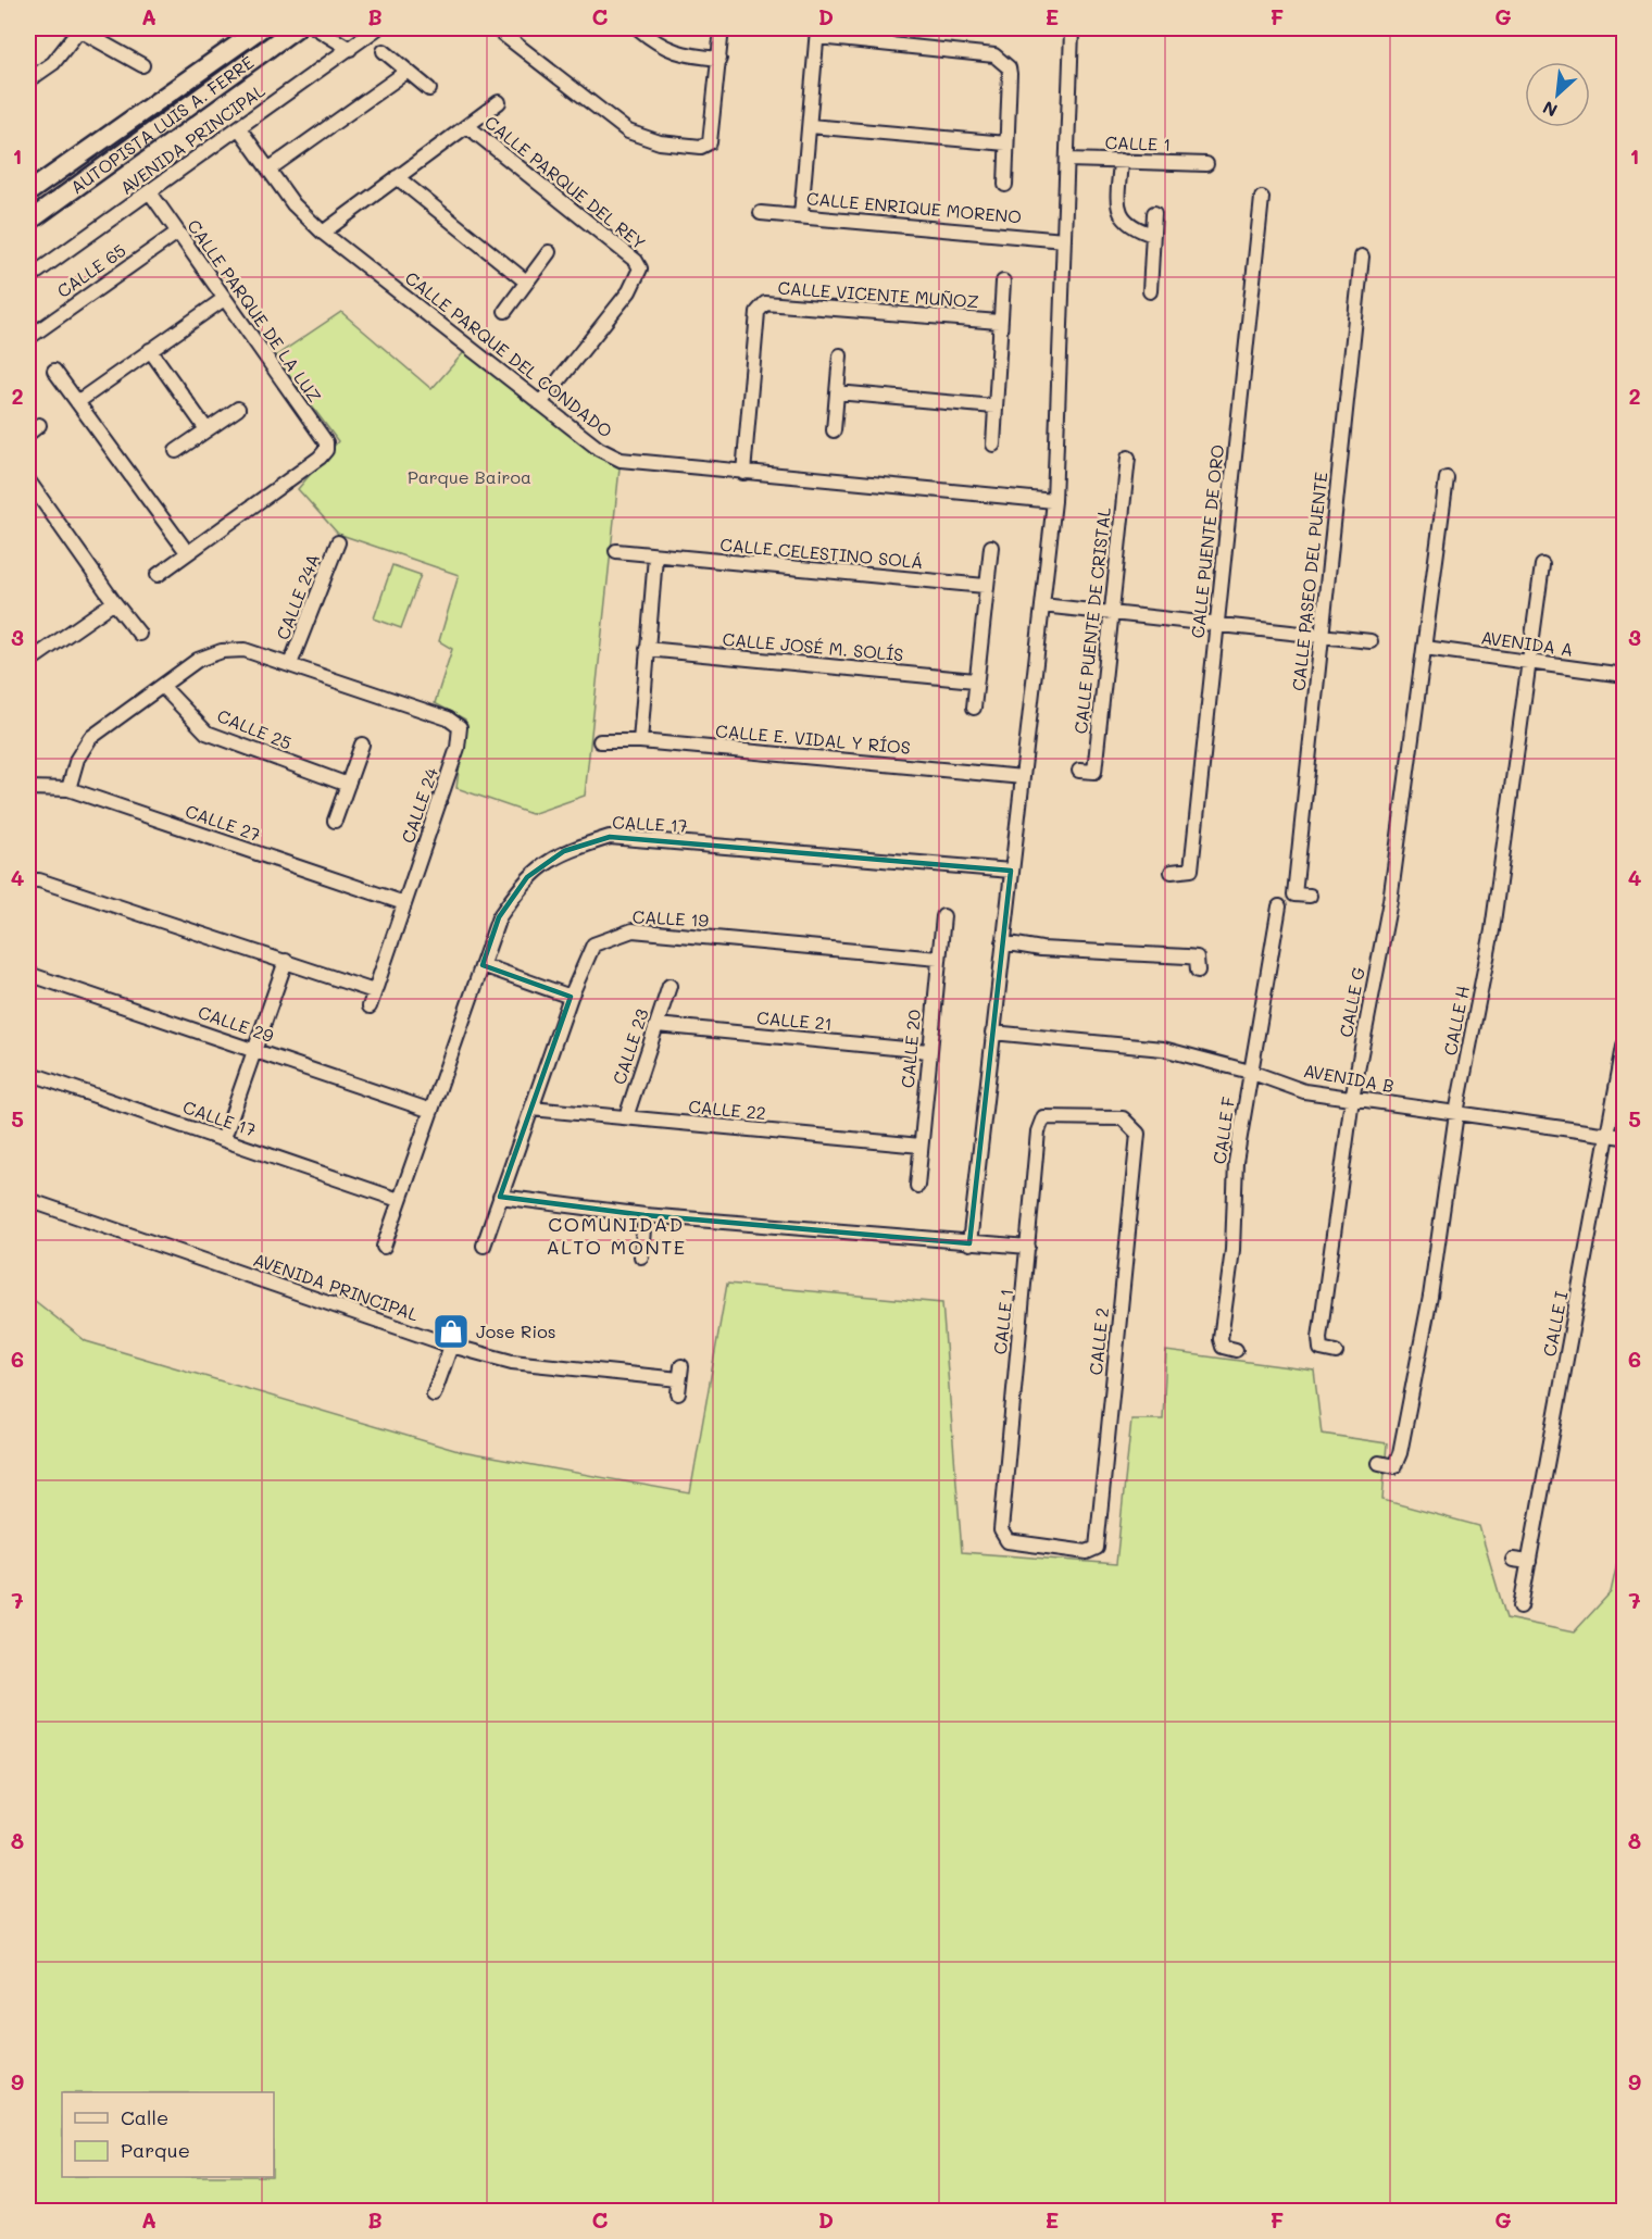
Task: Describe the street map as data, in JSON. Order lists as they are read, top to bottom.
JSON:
{
  "streets": {
    "highway": ["AUTOPISTA LUIS A. FERRÉ"],
    "street": [
      "AVENIDA PRINCIPAL",
      "CALLE 1",
      "CALLE PARQUE DEL REY",
      "CALLE ENRIQUE MORENO",
      "CALLE 65",
      "CALLE VICENTE MUÑOZ",
      "CALLE PARQUE DE LA LUZ",
      "CALLE PARQUE DEL CONDADO",
      "CALLE PUENTE DE ORO",
      "CALLE CELESTINO SOLÁ",
      "CALLE PASEO DEL PUENTE",
      "CALLE 24A",
      "CALLE PUENTE DE CRISTAL",
      "AVENIDA A",
      "CALLE JOSÉ M. SOLÍS",
      "CALLE 25",
      "CALLE E. VIDAL Y RÍOS",
      "CALLE 24",
      "CALLE 27",
      "CALLE 17",
      "CALLE 19",
      "CALLE G",
      "CALLE 21",
      "CALLE H",
      "CALLE 29",
      "CALLE 23",
      "CALLE 20",
      "AVENIDA B",
      "CALLE 22",
      "CALLE F",
      "CALLE I",
      "CALLE 2"
    ]
  },
  "crossings": [
    ["AVENIDA PRINCIPAL", "CALLE PARQUE DE LA LUZ"],
    ["AVENIDA PRINCIPAL", "CALLE PARQUE DEL CONDADO"],
    ["CALLE 1", "CALLE 2"],
    ["CALLE PARQUE DEL REY", "CALLE PARQUE DEL CONDADO"],
    ["CALLE 65", "CALLE PARQUE DE LA LUZ"],
    ["CALLE VICENTE MUÑOZ", "CALLE PARQUE DEL CONDADO"],
    ["CALLE 24A", "CALLE 24"],
    ["AVENIDA A", "CALLE G"],
    ["AVENIDA A", "CALLE H"],
    ["CALLE 25", "CALLE 24"],
    ["CALLE 24", "CALLE 27"],
    ["CALLE 17", "CALLE 29"],
    ["CALLE 19", "CALLE 20"],
    ["CALLE 19", "CALLE 22"],
    ["CALLE G", "AVENIDA B"],
    ["CALLE 21", "CALLE 23"],
    ["CALLE 21", "CALLE 20"],
    ["CALLE H", "AVENIDA B"],
    ["CALLE 23", "CALLE 22"],
    ["CALLE 20", "CALLE 22"],
    ["AVENIDA B", "CALLE F"],
    ["AVENIDA B", "CALLE I"]
  ],
  "districts": ["COMUNIDAD ALTO MONTE"],
  "parks": ["Parque Bairoa"],
  "places": {
    "shop": ["Jose Rios"]
  },
  "legend": ["Calle", "Parque"],
  "north": "bottom left",
  "grid": {
    "columns": [
      "A",
      "B",
      "C",
      "D",
      "E",
      "F",
      "G"
    ],
    "rows": [
      "1",
      "2",
      "3",
      "4",
      "5",
      "6",
      "7",
      "8",
      "9"
    ]
  }
}
